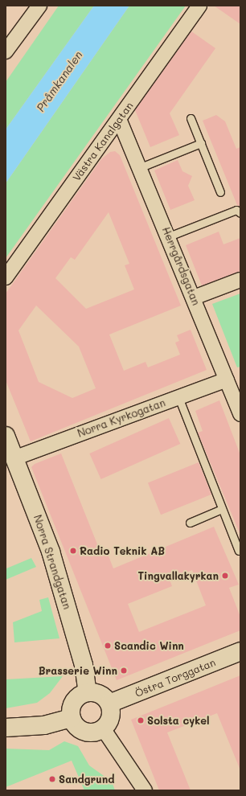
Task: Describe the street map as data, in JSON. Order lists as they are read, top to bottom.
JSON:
{
  "streets": {
    "street": [
      "Västra Kanalgatan",
      "Herrgårdsgatan",
      "Norra Kyrkogatan",
      "Norra Strandgatan",
      "Östra Torggatan"
    ]
  },
  "crossings": [
    ["Västra Kanalgatan", "Herrgårdsgatan"],
    ["Herrgårdsgatan", "Norra Kyrkogatan"],
    ["Norra Kyrkogatan", "Norra Strandgatan"],
    ["Norra Strandgatan", "Östra Torggatan"]
  ],
  "water": ["Pråmkanalen"],
  "places": [
    "Radio Teknik AB",
    "Tingvallakyrkan",
    "Scandic Winn",
    "Brasserie Winn",
    "Solsta cykel",
    "Sandgrund"
  ]
}
